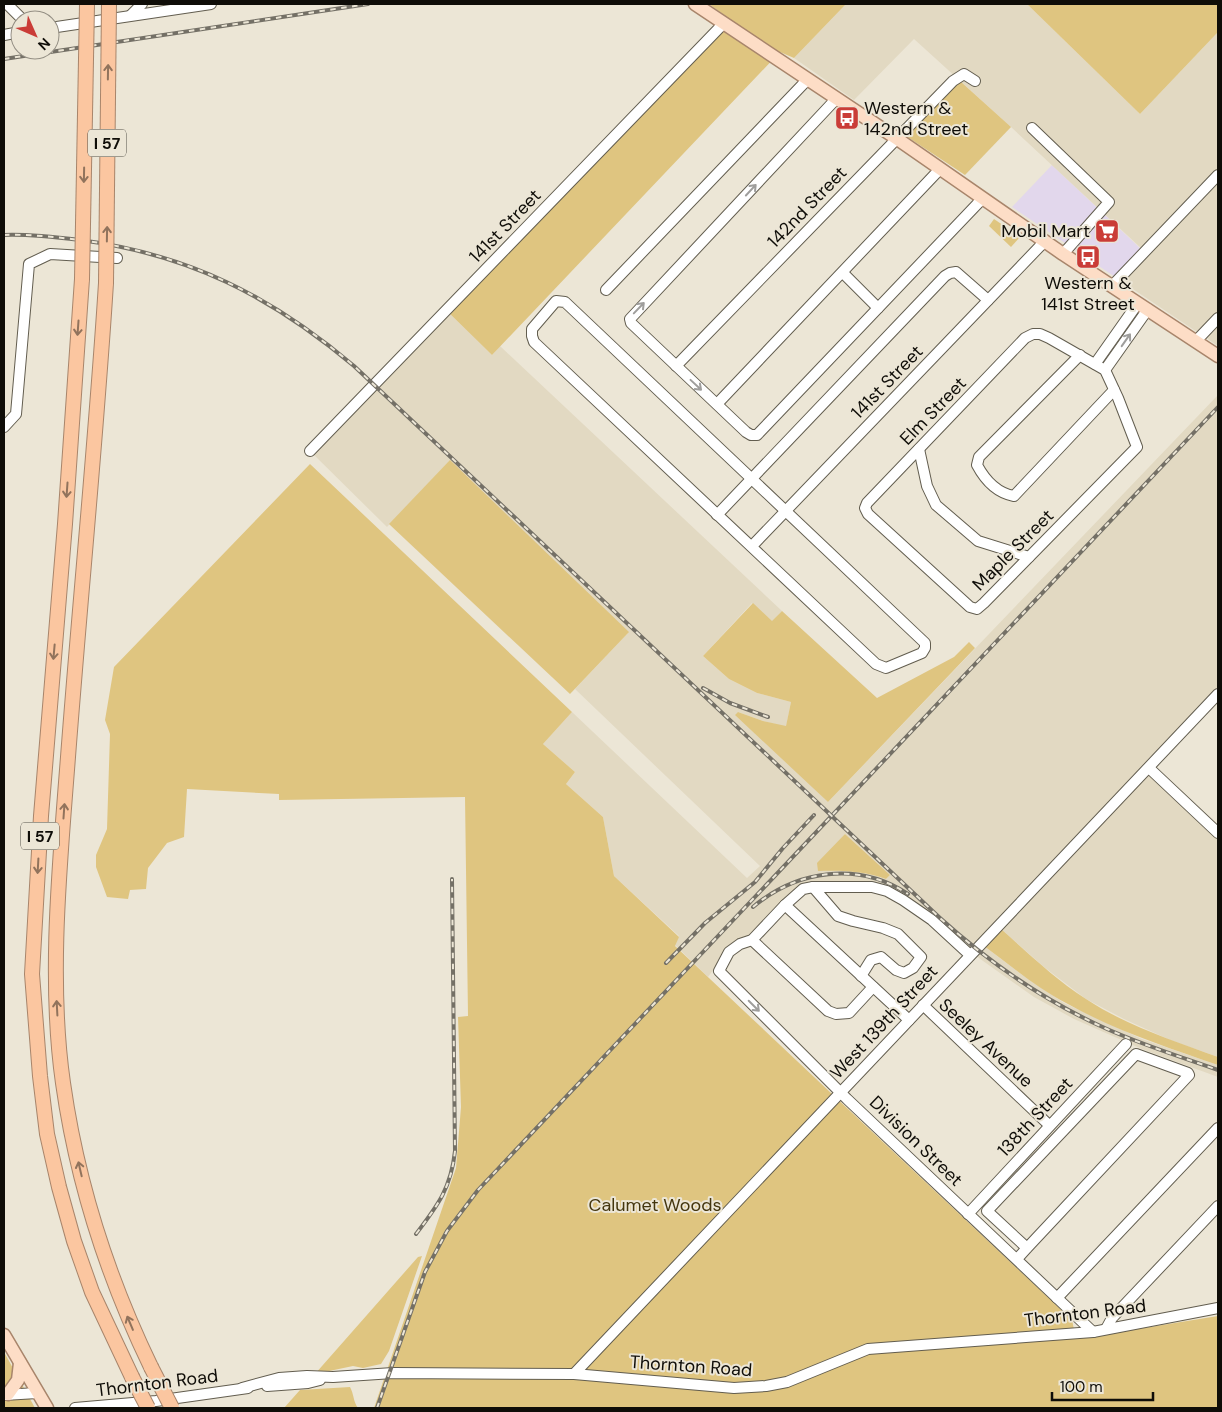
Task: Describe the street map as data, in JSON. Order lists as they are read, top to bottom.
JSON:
{
  "streets": {
    "highway": ["I 57"],
    "street": [
      "142nd Street",
      "141st Street",
      "Elm Street",
      "Maple Street",
      "West 139th Street",
      "Seeley Avenue",
      "138th Street",
      "Division Street",
      "Thornton Road"
    ]
  },
  "crossings": [
    ["Elm Street", "Maple Street"],
    ["West 139th Street", "Seeley Avenue"],
    ["West 139th Street", "Division Street"],
    ["West 139th Street", "Thornton Road"],
    ["Seeley Avenue", "138th Street"],
    ["138th Street", "Division Street"],
    ["Division Street", "Thornton Road"]
  ],
  "parks": ["Calumet Woods"],
  "places": {
    "bus stop": ["Western & 142nd Street", "Western & 141st Street"],
    "supermarket": ["Mobil Mart"]
  },
  "scale_bar": "100 m",
  "north": "bottom right"
}
